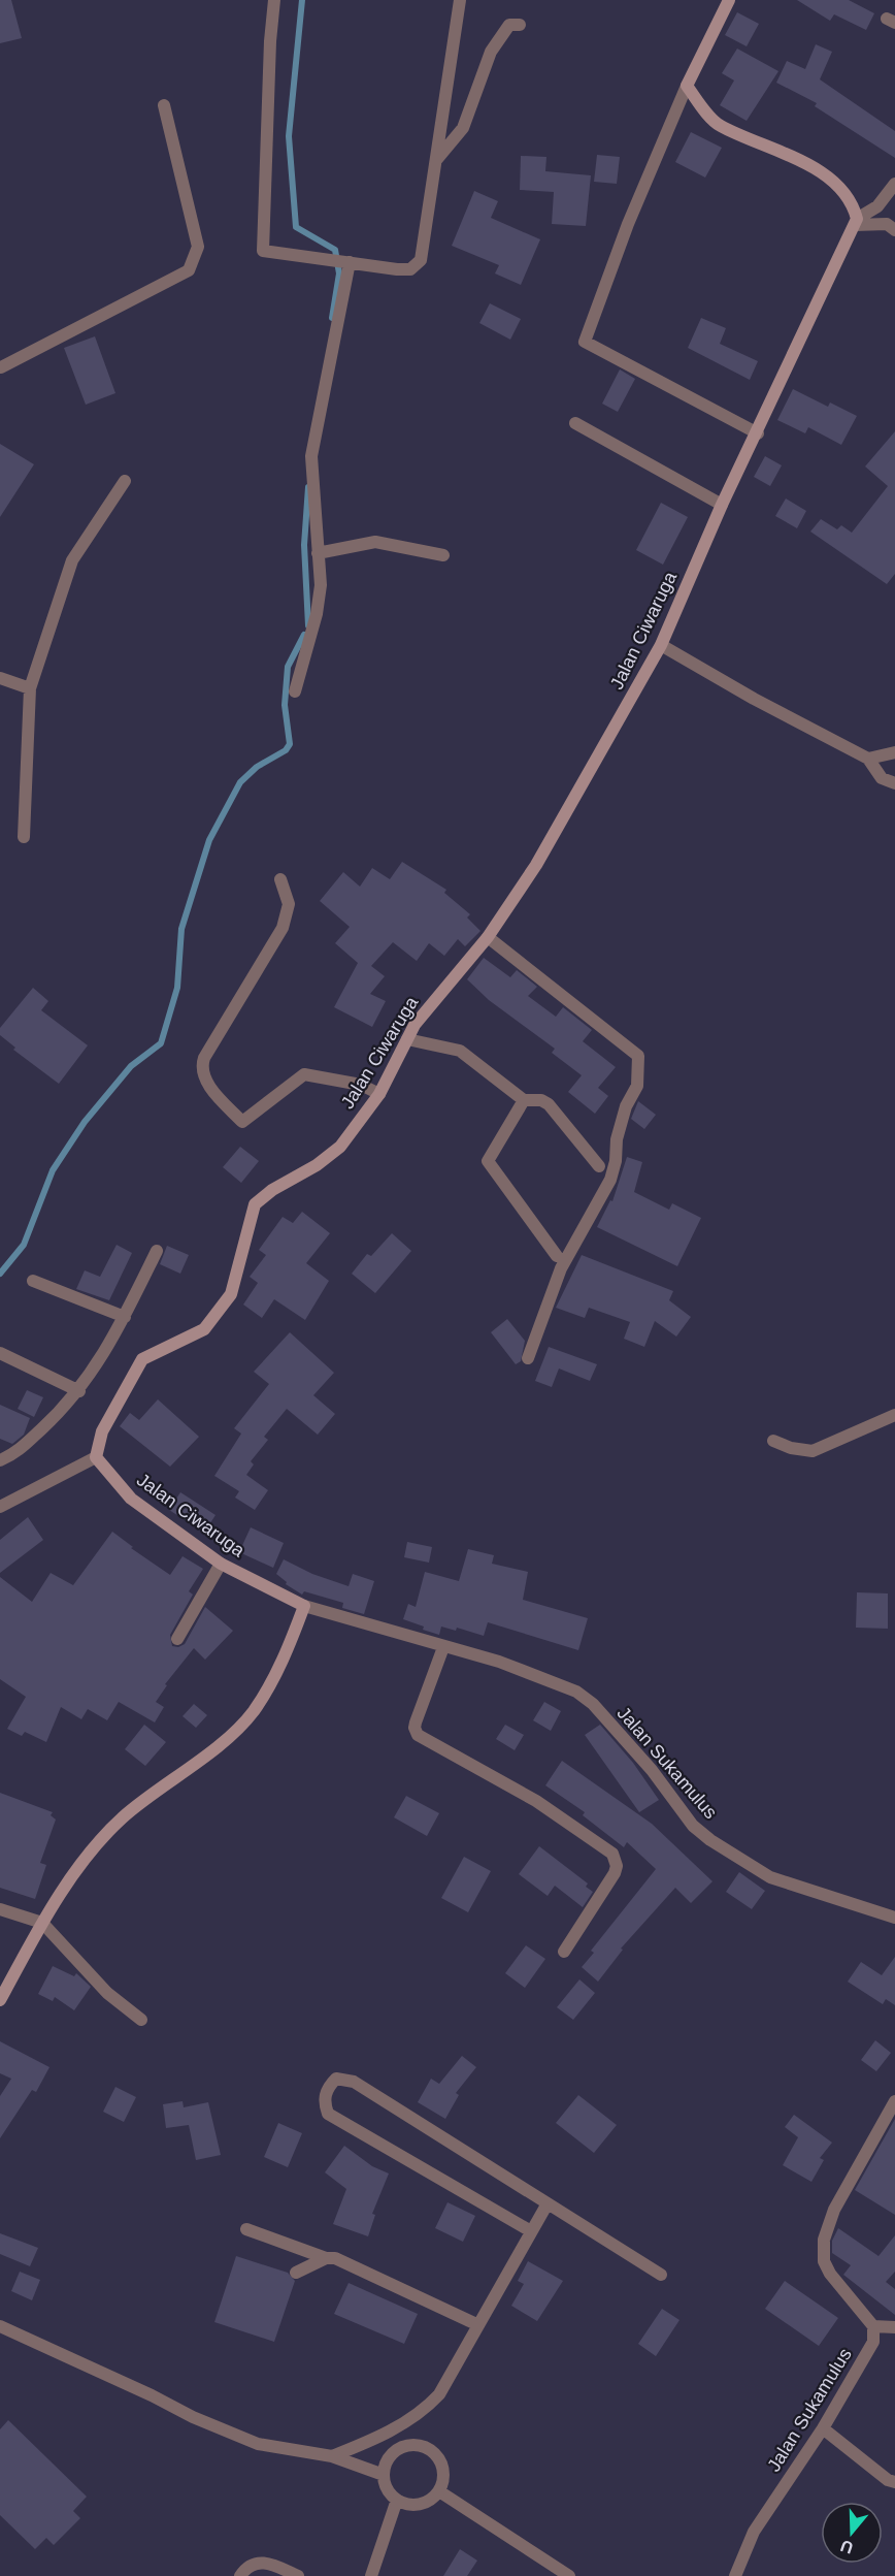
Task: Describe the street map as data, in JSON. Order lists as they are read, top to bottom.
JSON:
{
  "streets": {
    "street": ["Jalan Ciwaruga", "Jalan Sukamulus"]
  },
  "crossings": [
    ["Jalan Ciwaruga", "Jalan Sukamulus"]
  ],
  "north": "bottom"
}
